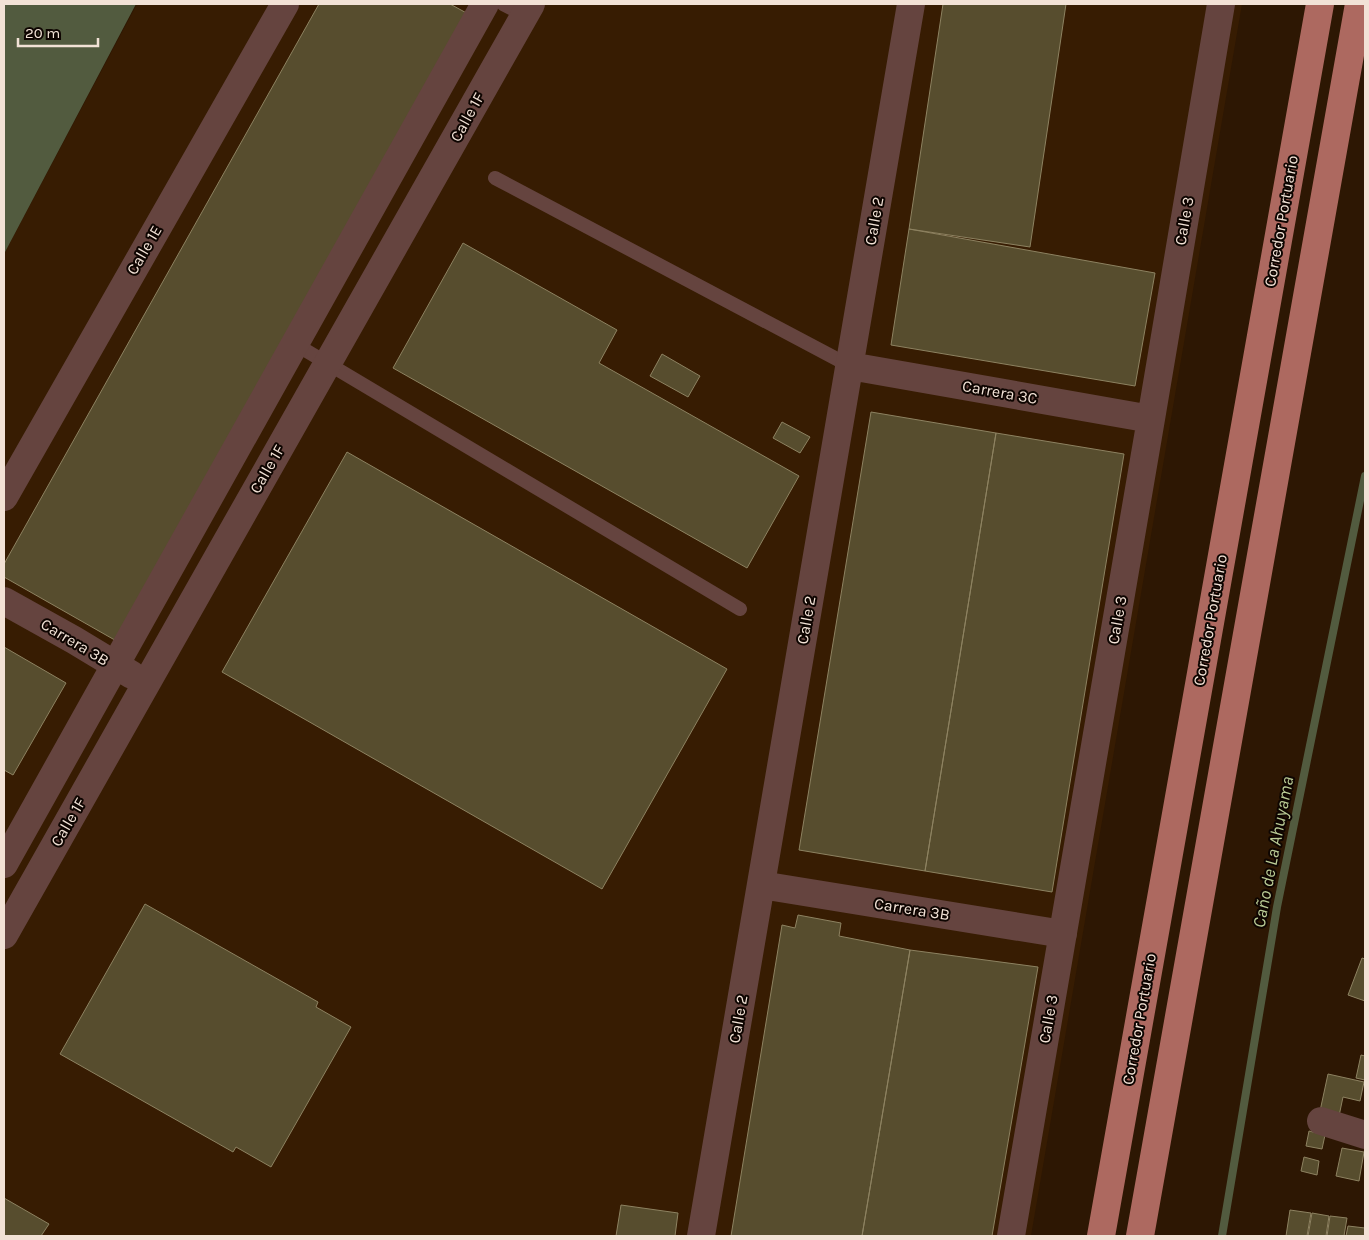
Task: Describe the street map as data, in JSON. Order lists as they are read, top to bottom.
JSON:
{
  "streets": {
    "main road": ["Corredor Portuario"],
    "street": [
      "Calle 1F",
      "Calle 2",
      "Calle 3",
      "Calle 1E",
      "Carrera 3C",
      "Carrera 3B"
    ]
  },
  "crossings": [
    ["Calle 1F", "Carrera 3B"],
    ["Calle 2", "Carrera 3C"],
    ["Calle 2", "Carrera 3B"],
    ["Calle 3", "Carrera 3C"],
    ["Calle 3", "Carrera 3B"]
  ],
  "water": ["Caño de La Ahuyama"],
  "scale_bar": "20 m"
}
